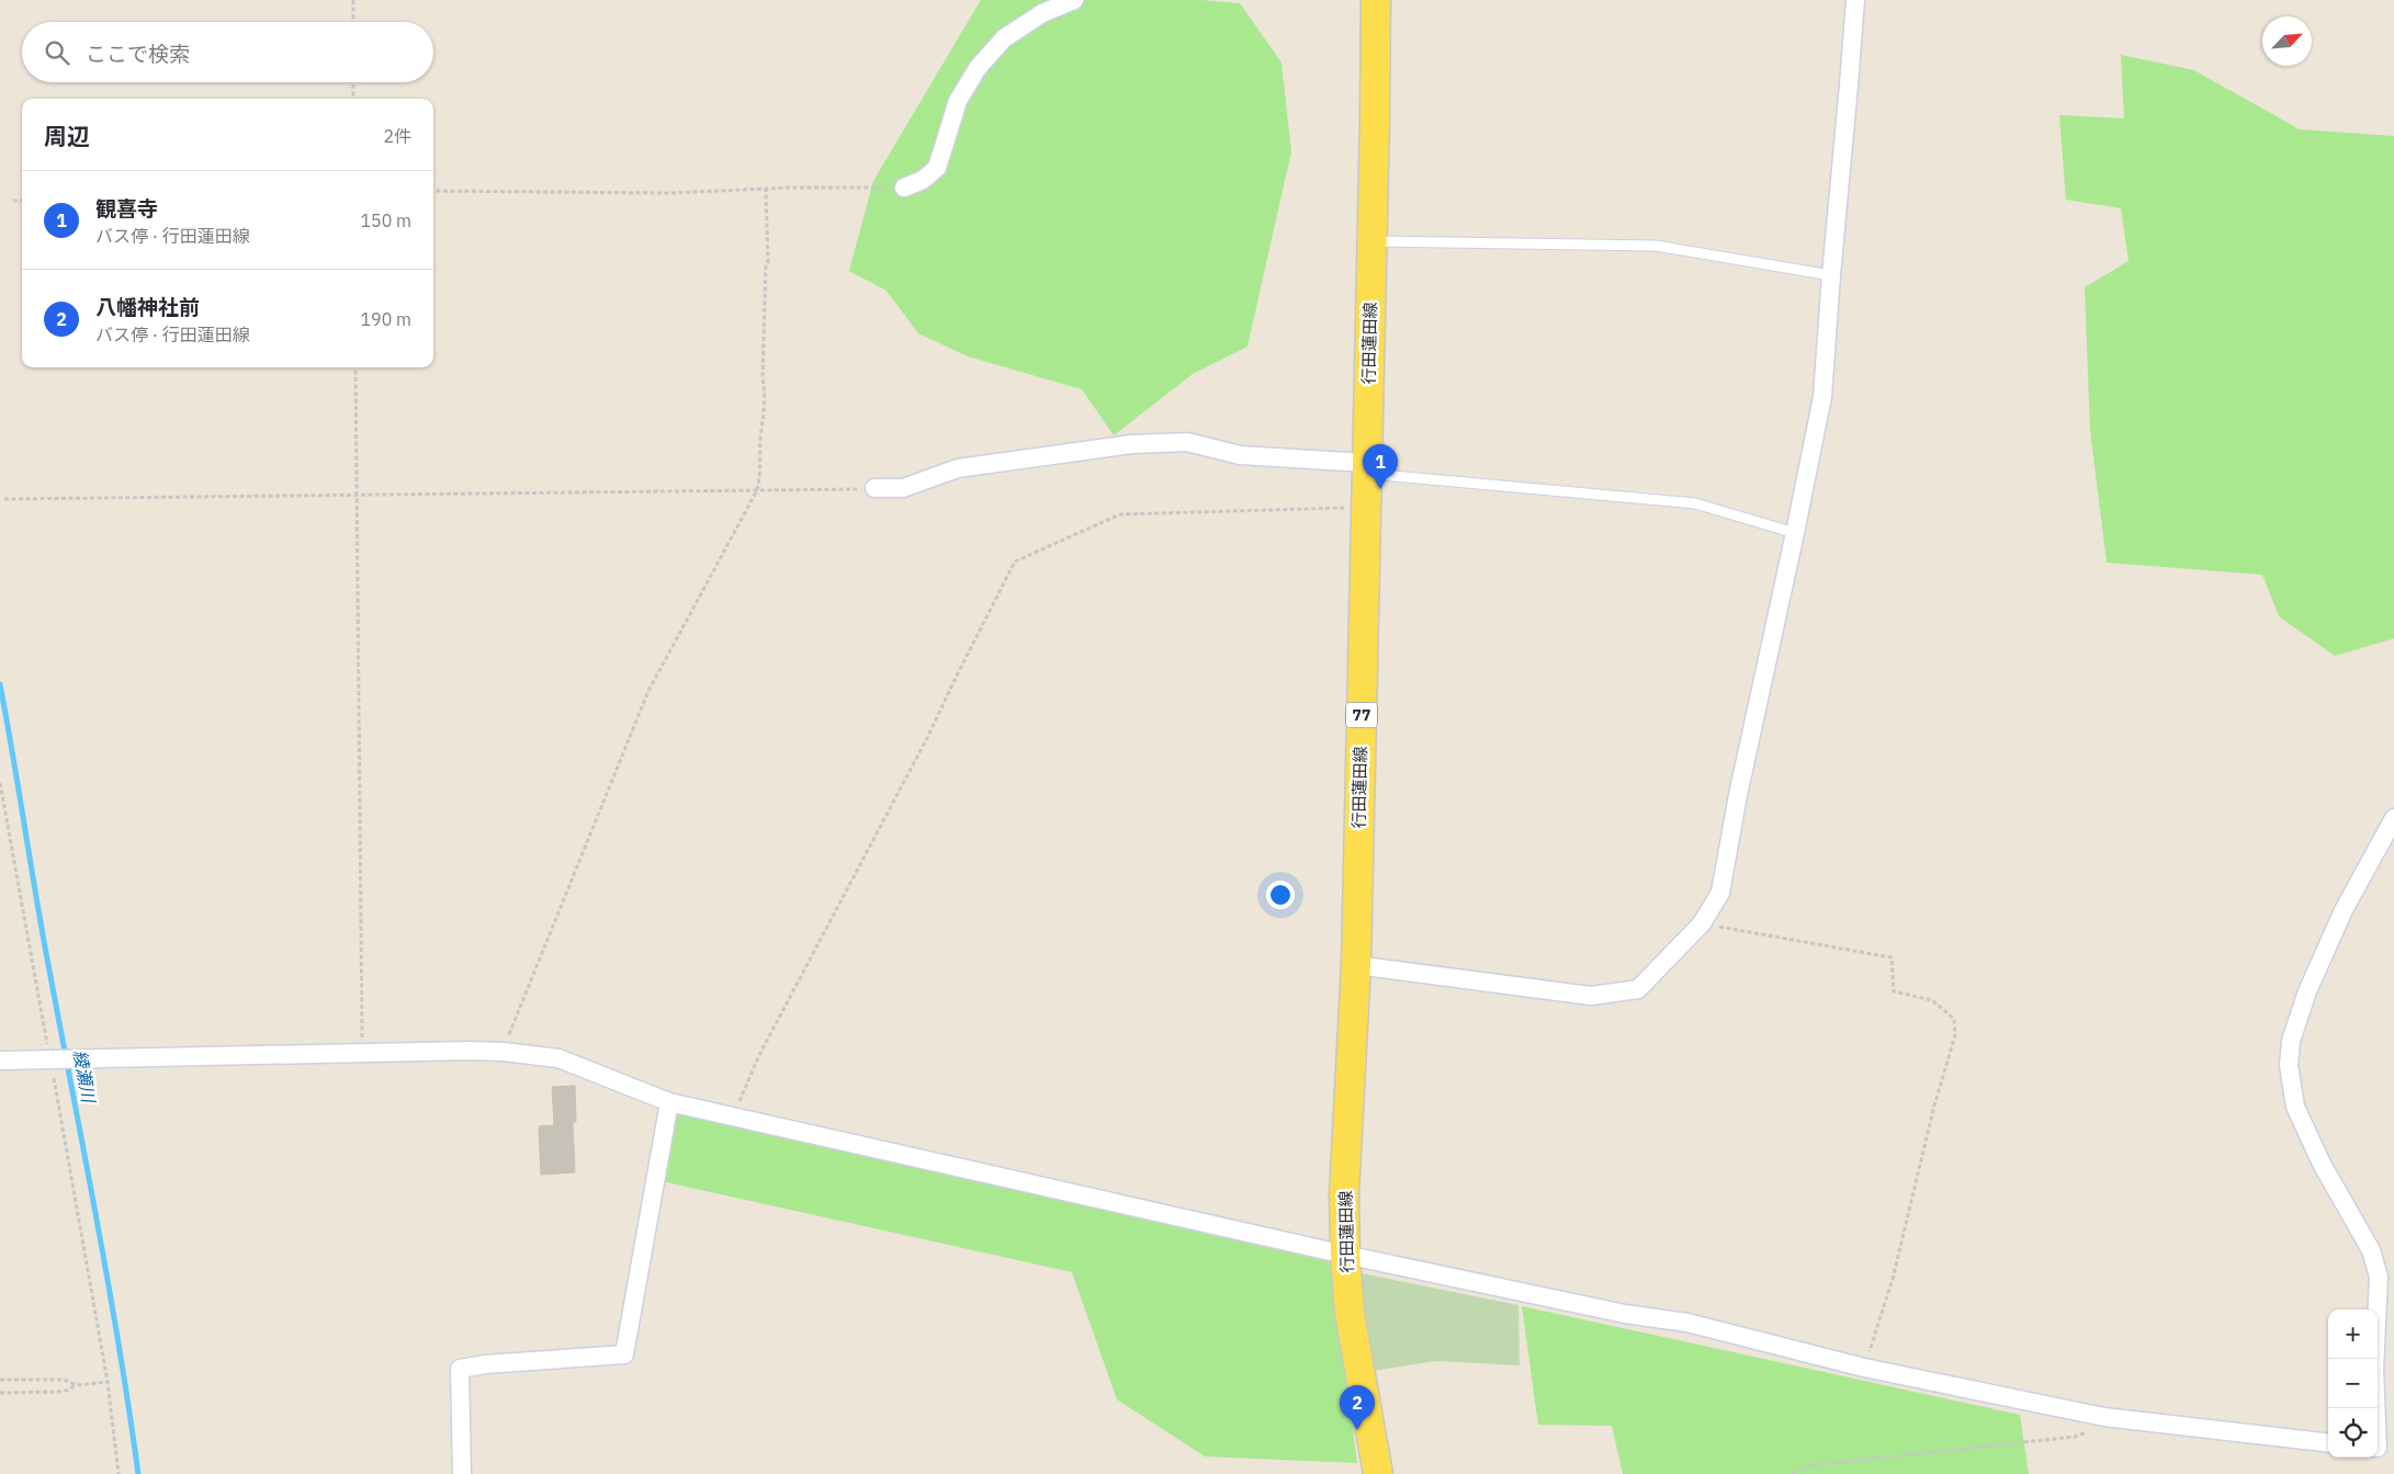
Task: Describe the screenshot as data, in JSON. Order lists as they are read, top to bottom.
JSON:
{
  "streets": {
    "main road": ["行田蓮田線", "77"]
  },
  "water": ["綾瀬川"],
  "north": "top right",
  "page": {
    "search": "ここで検索",
    "heading": ["周辺", "2件"],
    "list": [
      {
        "mark": "1",
        "name": "観喜寺",
        "note": "バス停 · 行田蓮田線",
        "value": "150 m"
      },
      {
        "mark": "2",
        "name": "八幡神社前",
        "note": "バス停 · 行田蓮田線",
        "value": "190 m"
      }
    ],
    "pins": ["1", "2"],
    "map_buttons": ["+", "−"]
  }
}
